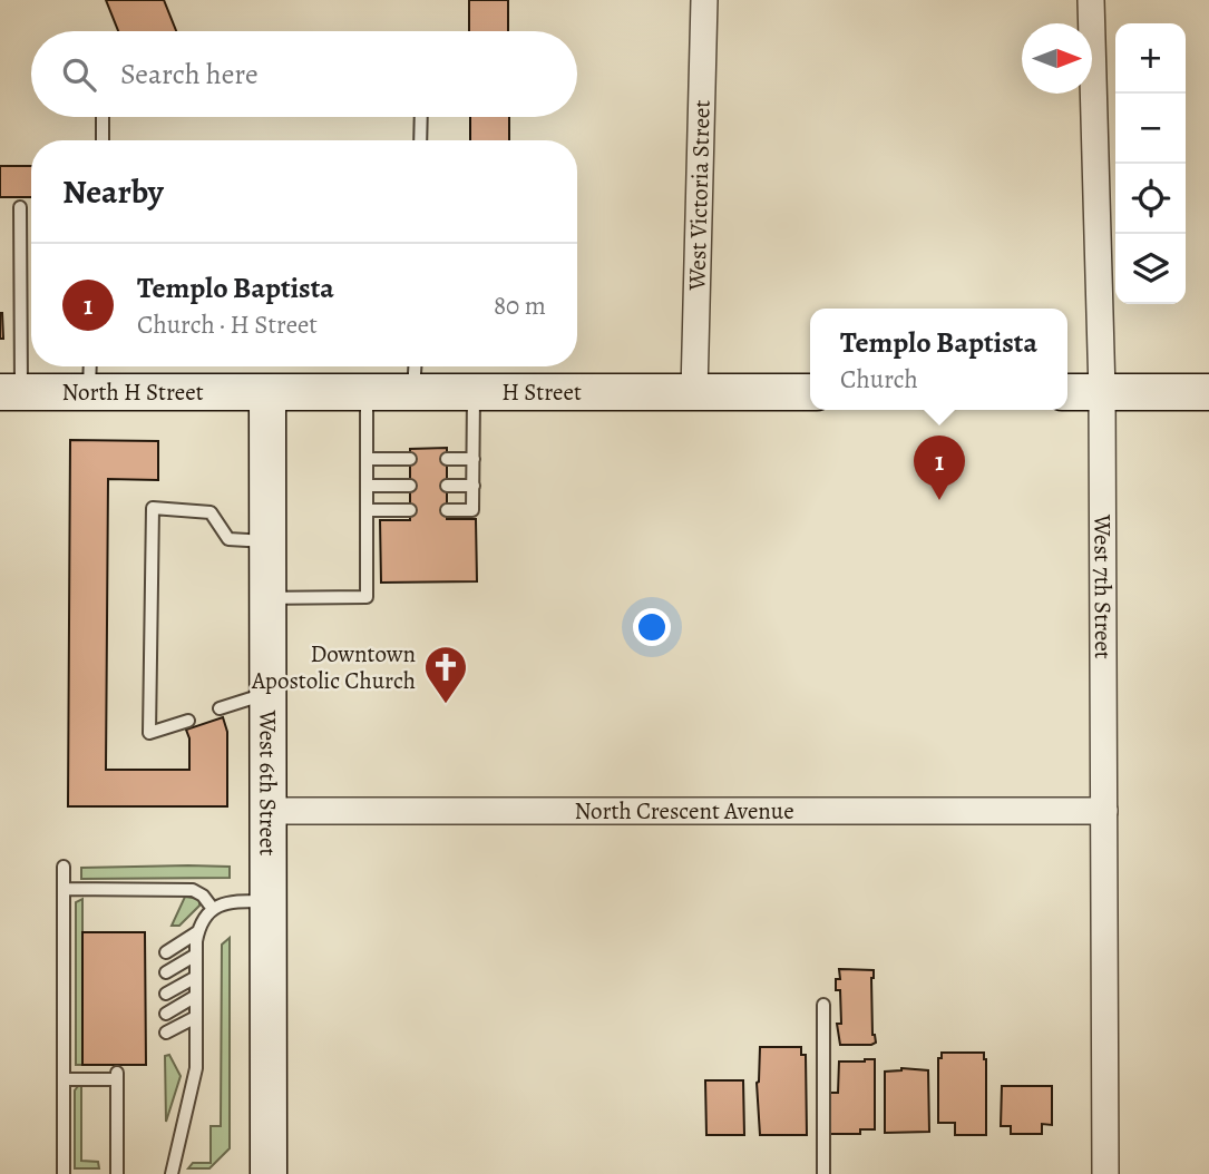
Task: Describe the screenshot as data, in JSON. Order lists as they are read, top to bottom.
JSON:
{
  "streets": {
    "street": [
      "West Victoria Street",
      "North H Street",
      "H Street",
      "West 7th Street",
      "West 6th Street",
      "North Crescent Avenue"
    ]
  },
  "crossings": [
    ["West Victoria Street", "H Street"],
    ["North H Street", "H Street"],
    ["North H Street", "West 6th Street"],
    ["H Street", "West 6th Street"],
    ["West 7th Street", "North Crescent Avenue"],
    ["West 6th Street", "North Crescent Avenue"]
  ],
  "places": {
    "church": ["Downtown Apostolic Church"]
  },
  "north": "right",
  "page": {
    "map_buttons": ["+", "−"],
    "search": "Search here",
    "heading": "Nearby",
    "list": [
      {
        "mark": "1",
        "name": "Templo Baptista",
        "note": "Church · H Street",
        "value": "80 m"
      }
    ],
    "popup": ["Templo Baptista", "Church"],
    "pins": "1"
  }
}
